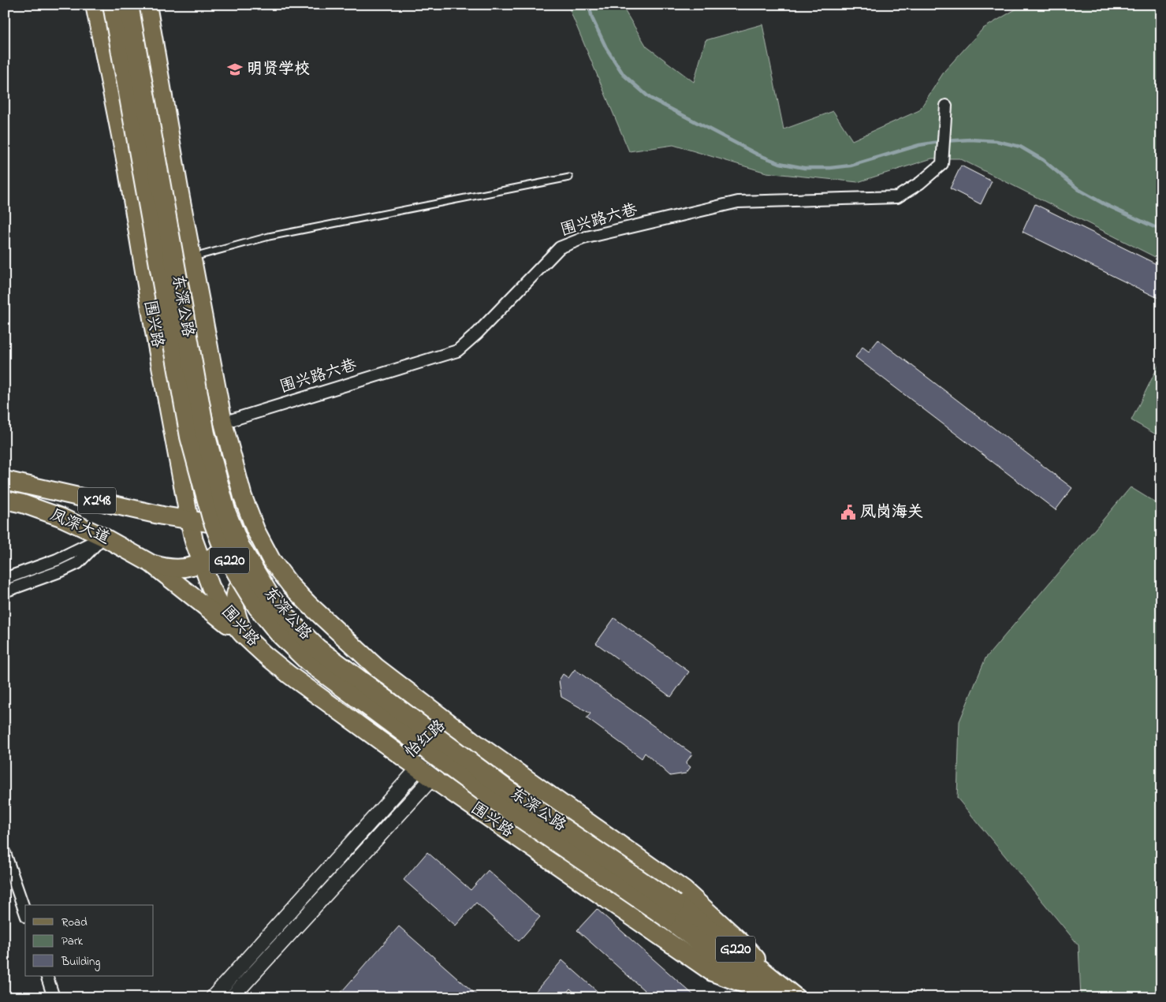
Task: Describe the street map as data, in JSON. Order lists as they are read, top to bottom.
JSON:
{
  "streets": {
    "highway": ["东深公路", "G220"],
    "main road": ["围兴路", "X248", "凤深大道"],
    "street": ["围兴路六巷", "怡红路"]
  },
  "crossings": [
    ["东深公路", "围兴路"],
    ["围兴路", "X248"],
    ["围兴路", "凤深大道"],
    ["围兴路", "怡红路"],
    ["X248", "凤深大道"]
  ],
  "places": {
    "school or university": ["明贤学校"],
    "public building": ["凤岗海关"]
  },
  "legend": ["Road", "Park", "Building"]
}
